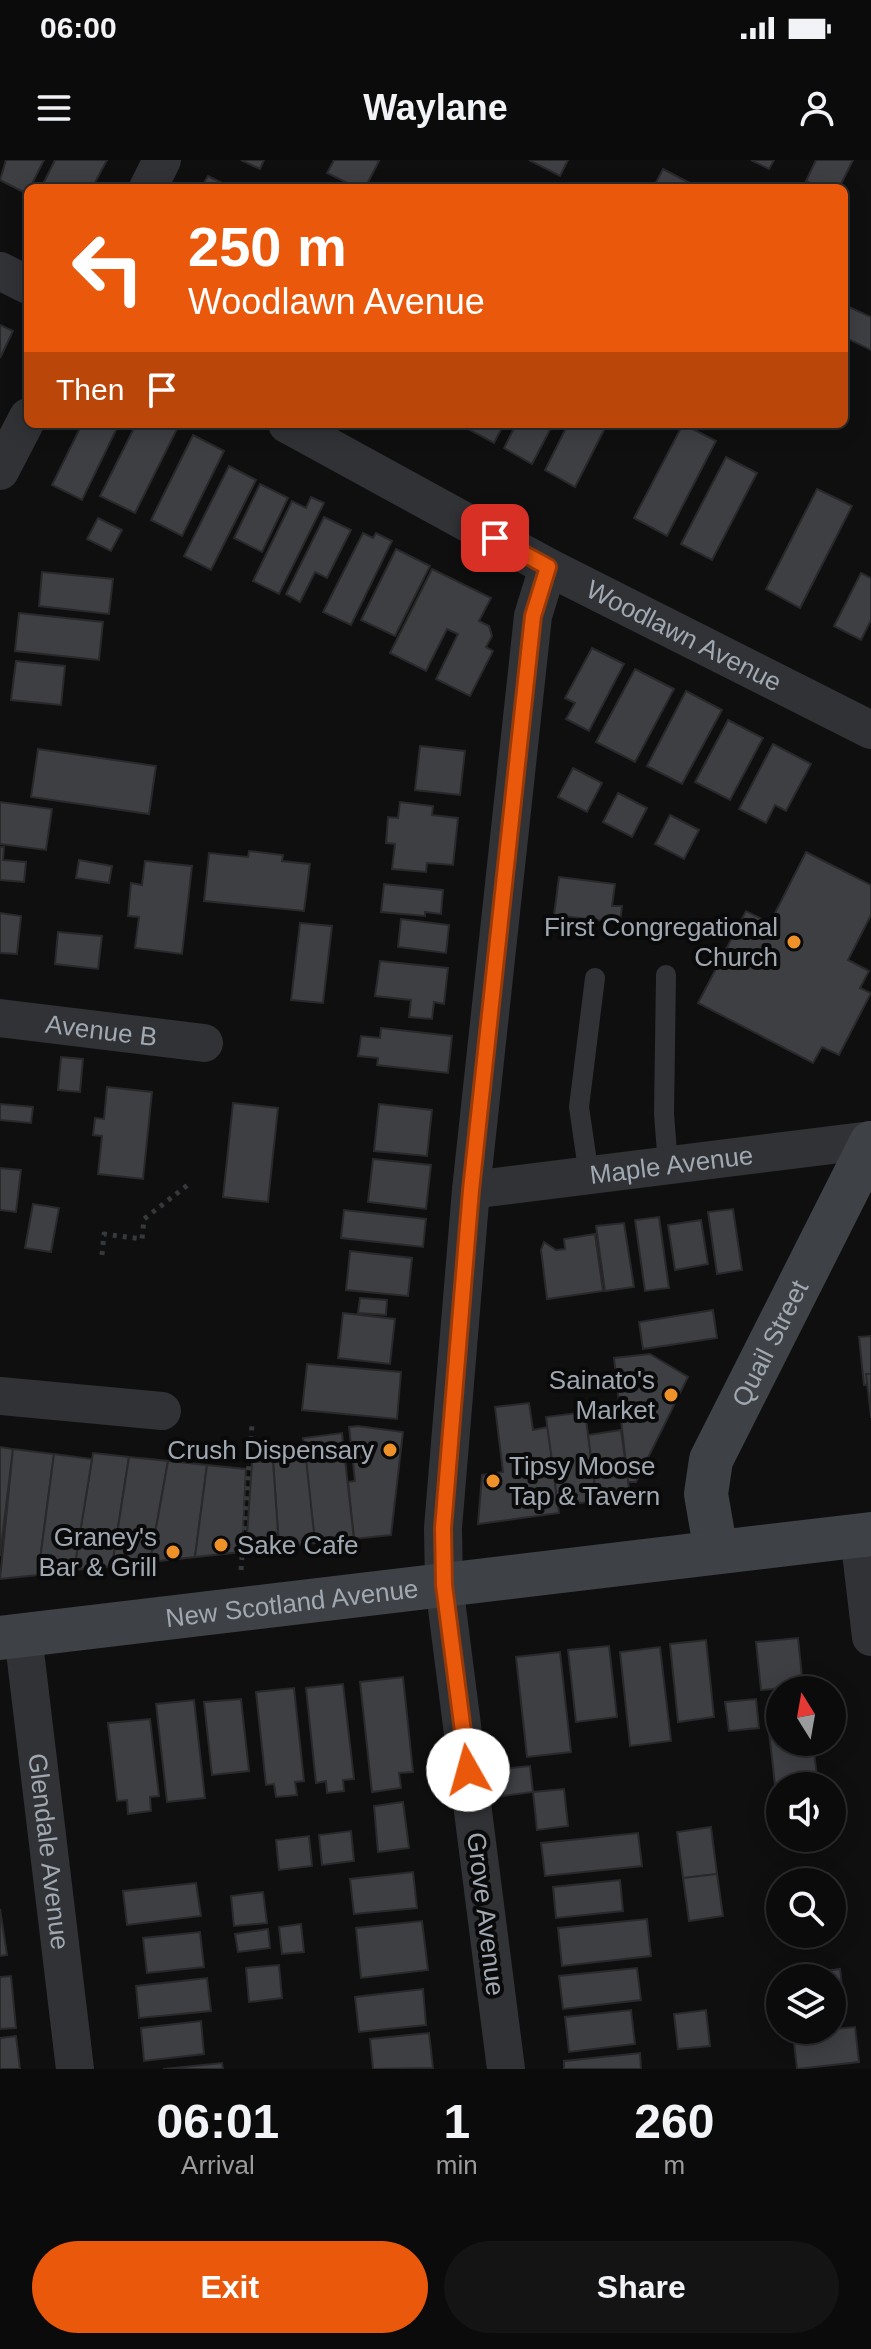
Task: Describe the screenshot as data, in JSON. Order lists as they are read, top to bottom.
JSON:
{
  "streets": {
    "street": [
      "Woodlawn Avenue",
      "Avenue B",
      "Maple Avenue",
      "Quail Street",
      "New Scotland Avenue",
      "Glendale Avenue",
      "Grove Avenue"
    ]
  },
  "crossings": [
    ["Woodlawn Avenue", "Grove Avenue"],
    ["Maple Avenue", "Quail Street"],
    ["Maple Avenue", "Grove Avenue"],
    ["Quail Street", "New Scotland Avenue"],
    ["New Scotland Avenue", "Glendale Avenue"],
    ["New Scotland Avenue", "Grove Avenue"]
  ],
  "places": [
    "First Congregational Church",
    "Sainato's Market",
    "Crush Dispensary",
    "Tipsy Moose Tap & Tavern",
    "Sake Cafe",
    "Graney's Bar & Grill"
  ],
  "north": "top",
  "page": {
    "status": "06:00",
    "header": "Waylane",
    "turn": ["250 m", "Woodlawn Avenue"],
    "then": "Then",
    "eta": [
      "06:01",
      "Arrival",
      "1",
      "min",
      "260",
      "m"
    ],
    "buttons": ["Exit", "Share"]
  }
}
